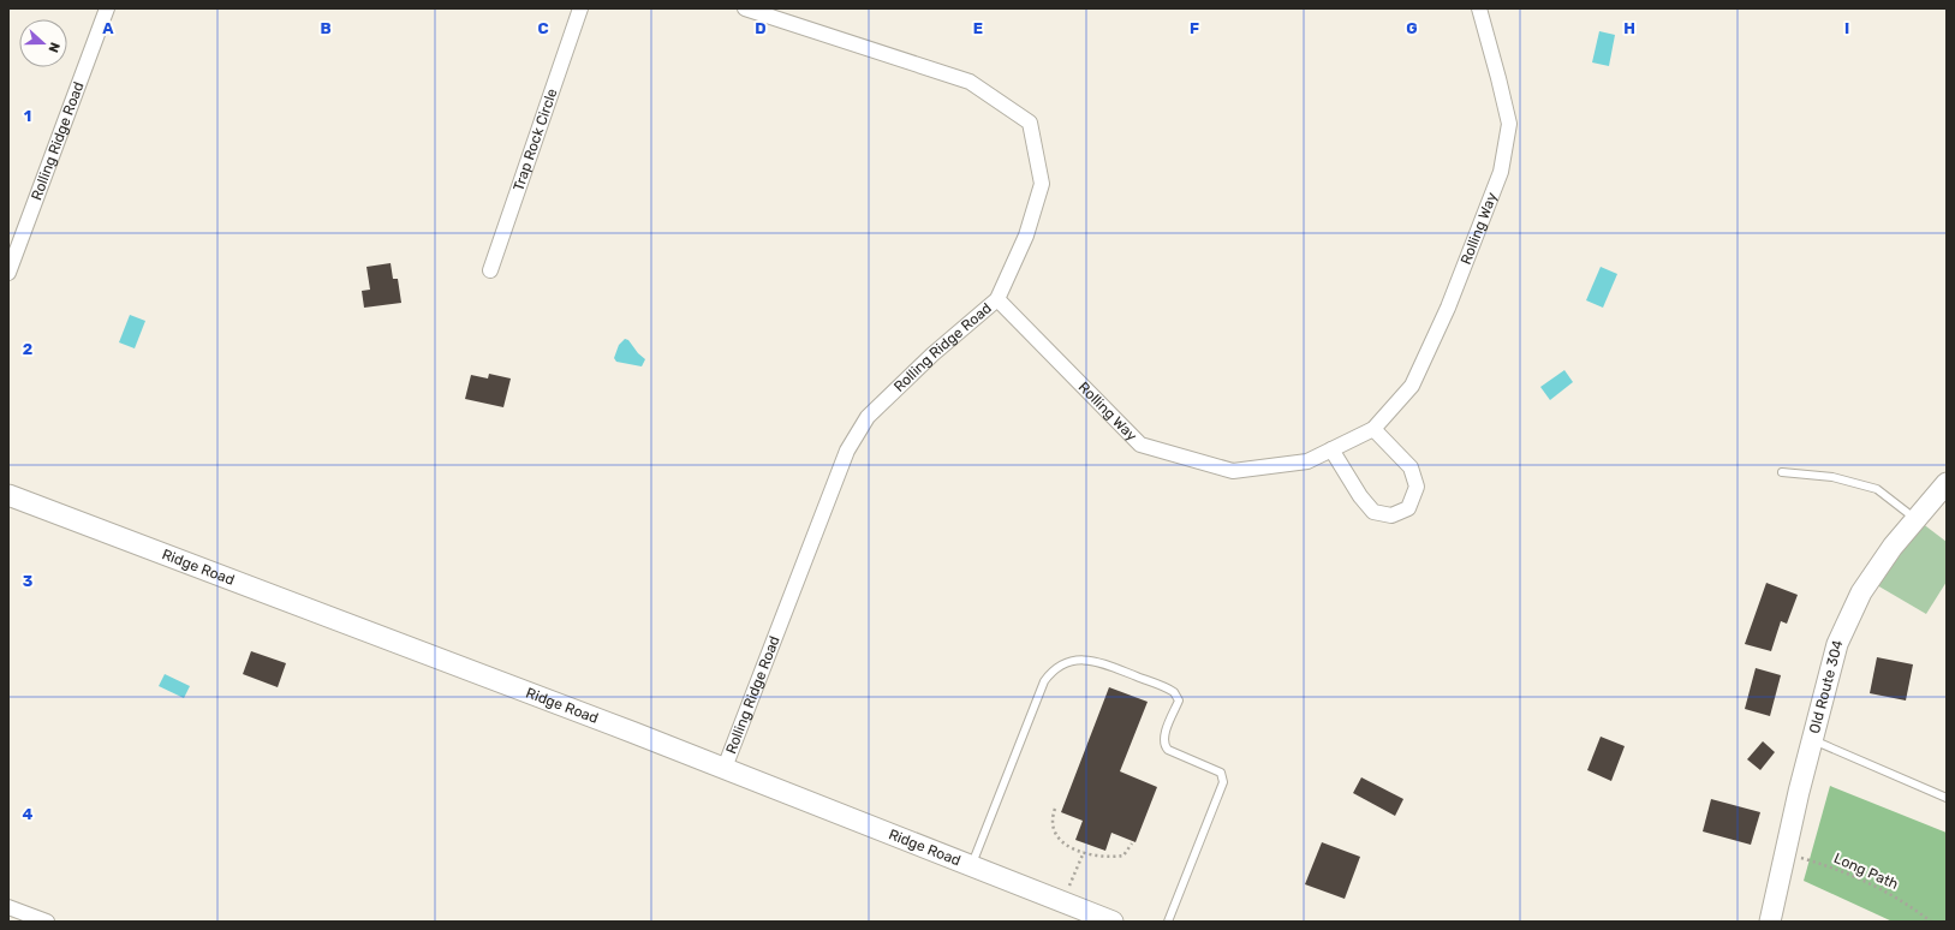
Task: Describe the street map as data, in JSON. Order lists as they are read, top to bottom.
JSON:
{
  "streets": {
    "street": [
      "Trap Rock Circle",
      "Rolling Ridge Road",
      "Rolling Way",
      "Ridge Road",
      "Old Route 304"
    ],
    "path": ["Long Path"]
  },
  "crossings": [
    ["Rolling Ridge Road", "Rolling Way"],
    ["Rolling Ridge Road", "Ridge Road"],
    ["Old Route 304", "Long Path"]
  ],
  "north": "right",
  "grid": {
    "columns": [
      "A",
      "B",
      "C",
      "D",
      "E",
      "F",
      "G",
      "H",
      "I"
    ],
    "rows": [
      "1",
      "2",
      "3",
      "4"
    ]
  }
}
